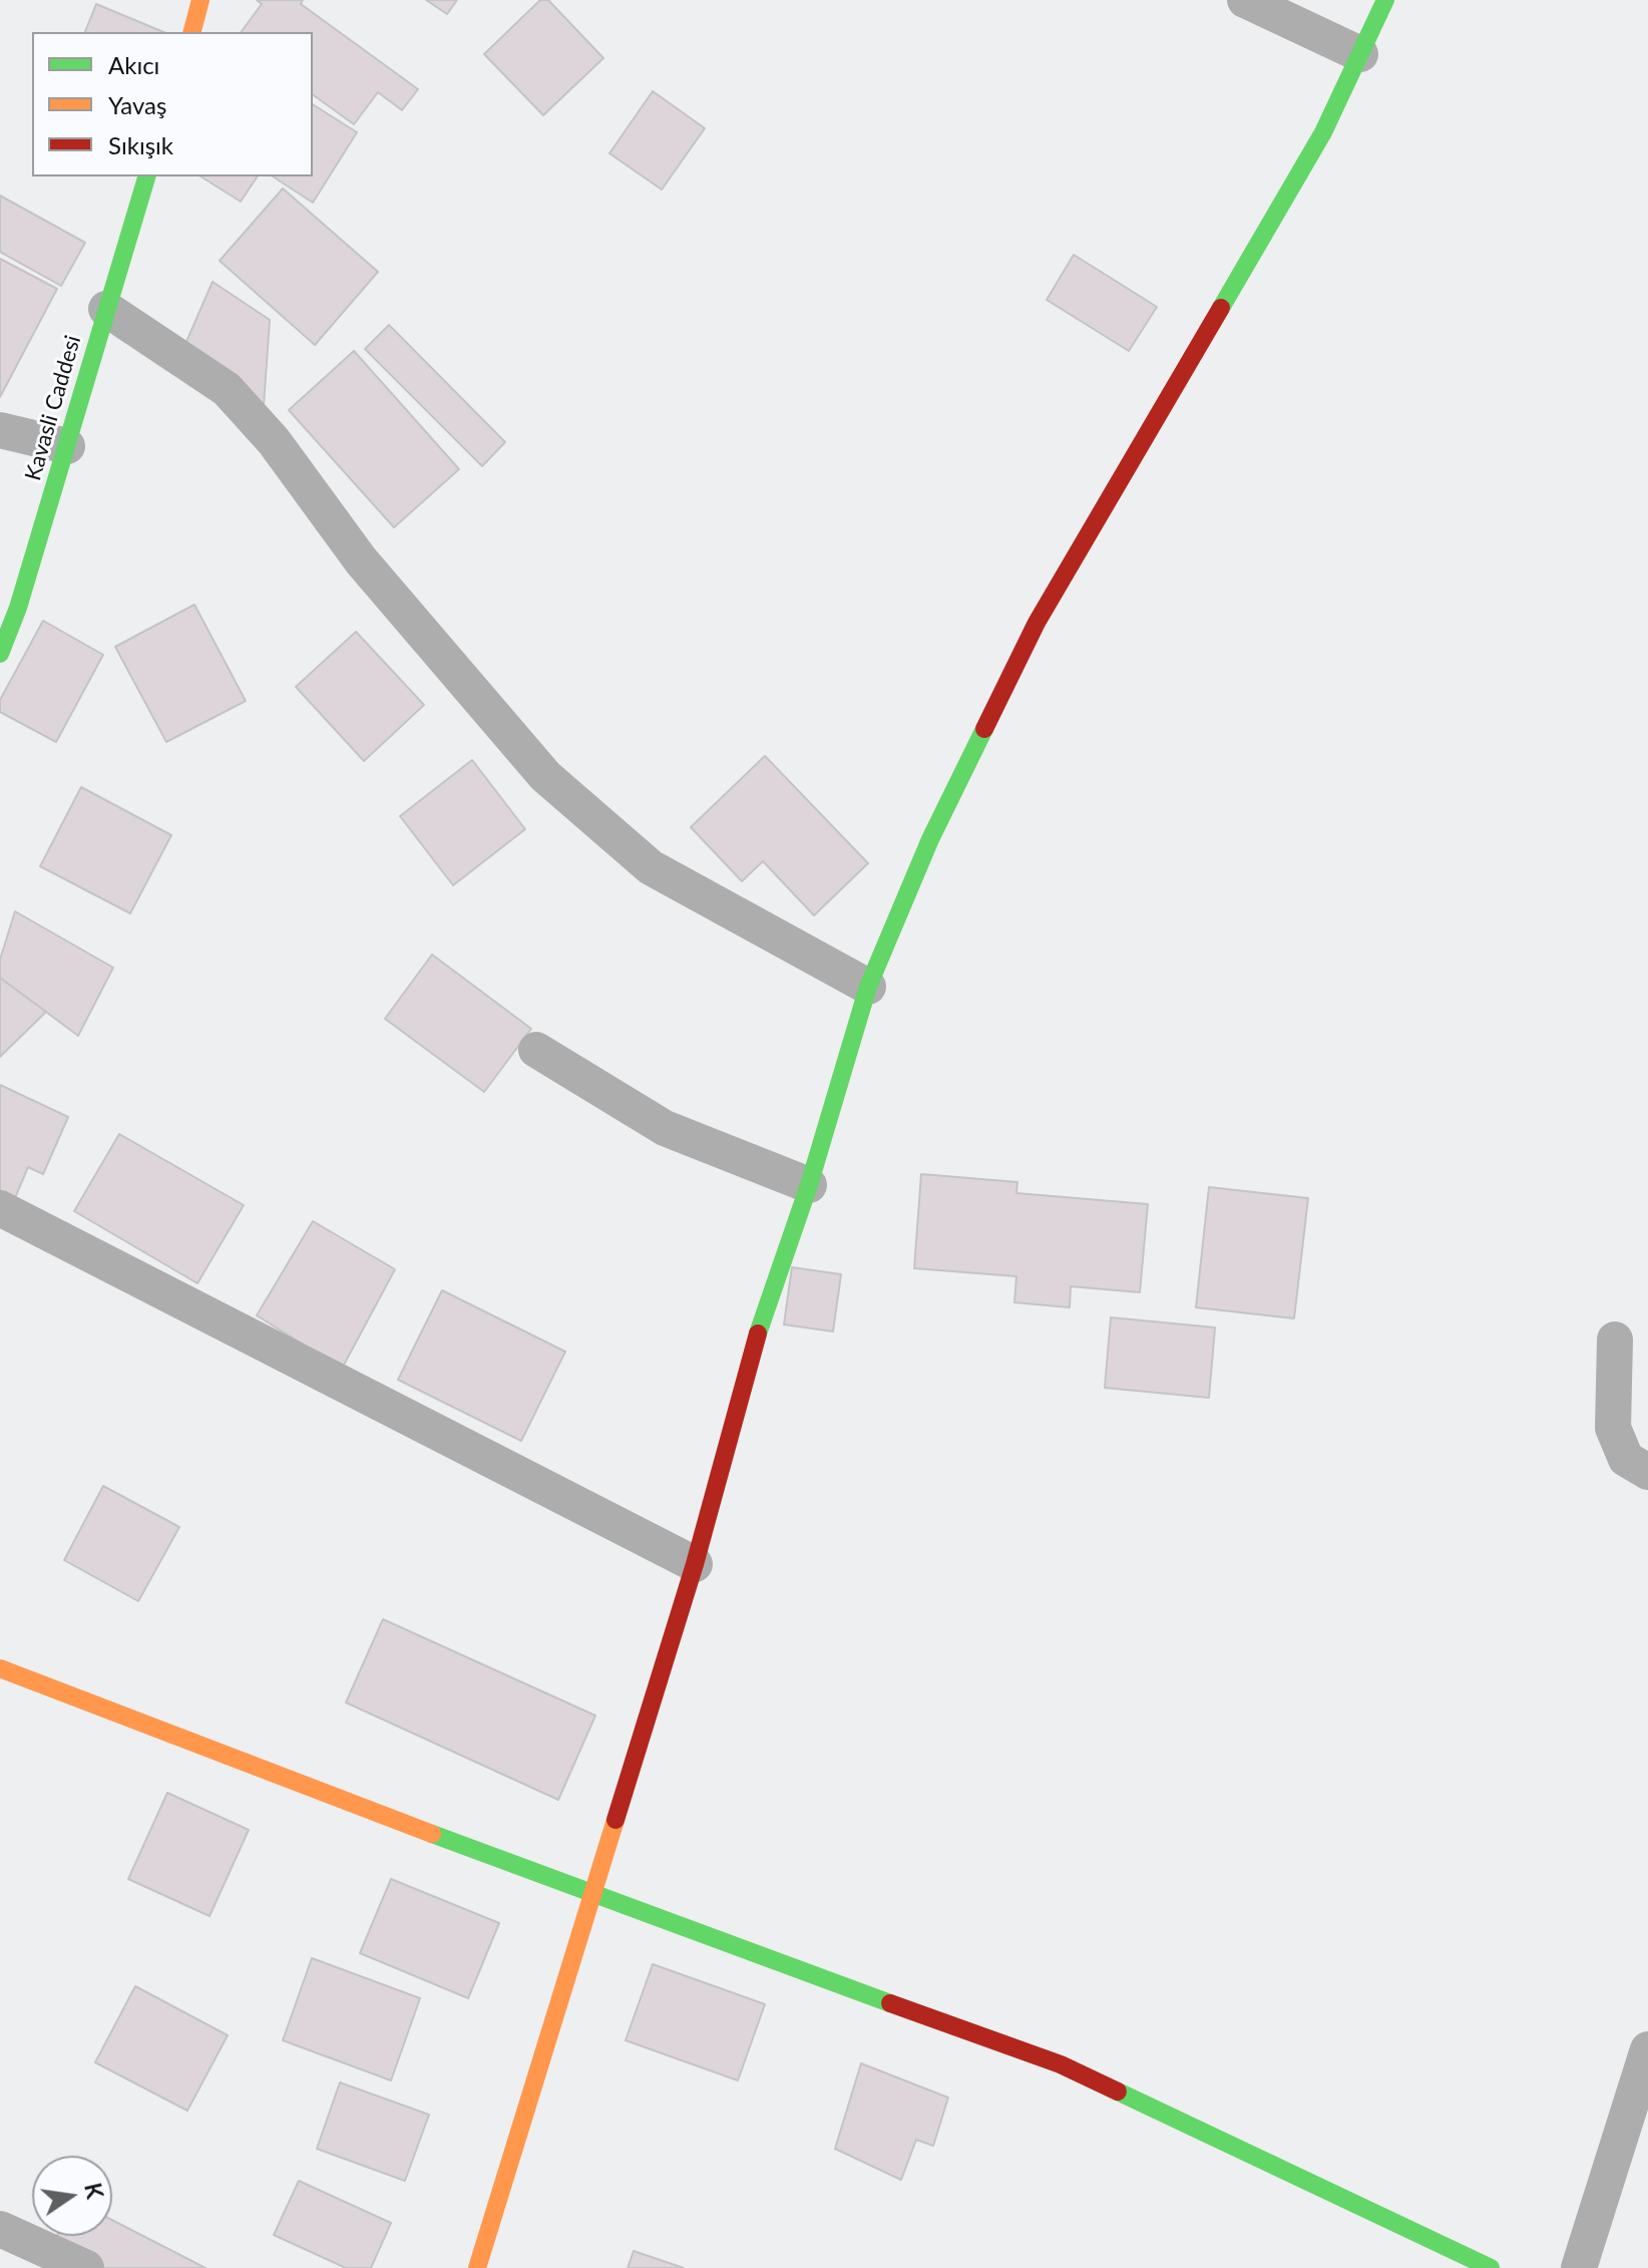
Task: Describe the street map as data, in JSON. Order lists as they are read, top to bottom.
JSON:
{
  "streets": {
    "street": ["Kavasli Caddesi"]
  },
  "legend": ["Akıcı", "Yavaş", "Sıkışık"],
  "north": "right"
}
